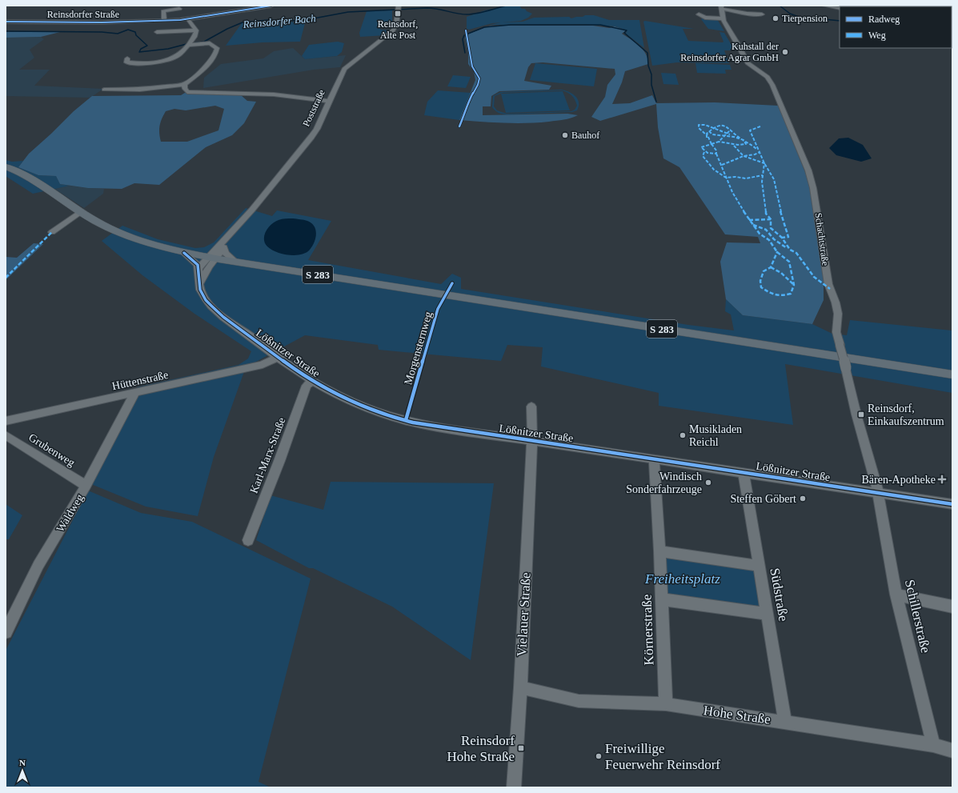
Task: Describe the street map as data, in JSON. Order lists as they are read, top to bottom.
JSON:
{
  "streets": {
    "main road": ["S 283"],
    "street": [
      "Reinsdorfer Straße",
      "Poststraße",
      "Schachtstraße",
      "Lößnitzer Straße",
      "Hüttenstraße",
      "Grubenweg",
      "Karl-Marx-Straße",
      "Waldweg",
      "Südstraße",
      "Vielauer Straße",
      "Schillerstraße",
      "Körnerstraße",
      "Hohe Straße"
    ],
    "cycle path": ["Morgensternweg"]
  },
  "crossings": [
    ["Poststraße", "S 283"],
    ["Schachtstraße", "Lößnitzer Straße"],
    ["Schachtstraße", "Schillerstraße"],
    ["Lößnitzer Straße", "Hüttenstraße"],
    ["Lößnitzer Straße", "Karl-Marx-Straße"],
    ["Lößnitzer Straße", "Südstraße"],
    ["Lößnitzer Straße", "Vielauer Straße"],
    ["Lößnitzer Straße", "Schillerstraße"],
    ["Lößnitzer Straße", "Körnerstraße"],
    ["Hüttenstraße", "Waldweg"],
    ["Grubenweg", "Waldweg"],
    ["Südstraße", "Hohe Straße"],
    ["Vielauer Straße", "Hohe Straße"],
    ["Schillerstraße", "Hohe Straße"],
    ["Körnerstraße", "Hohe Straße"]
  ],
  "water": ["Reinsdorfer Bach"],
  "parks": ["Freiheitsplatz"],
  "places": {
    "transit": ["Reinsdorf, Alte Post", "Reinsdorf, Einkaufszentrum", "Reinsdorf Hohe Straße"],
    "other": [
      "Tierpension",
      "Kuhstall der Reinsdorfer Agrar GmbH",
      "Bauhof",
      "Musikladen Reichl",
      "Windisch Sonderfahrzeuge",
      "Steffen Göbert",
      "Freiwillige Feuerwehr Reinsdorf"
    ],
    "health": ["Bären-Apotheke"]
  },
  "legend": ["Radweg", "Weg"],
  "north": "top"
}
